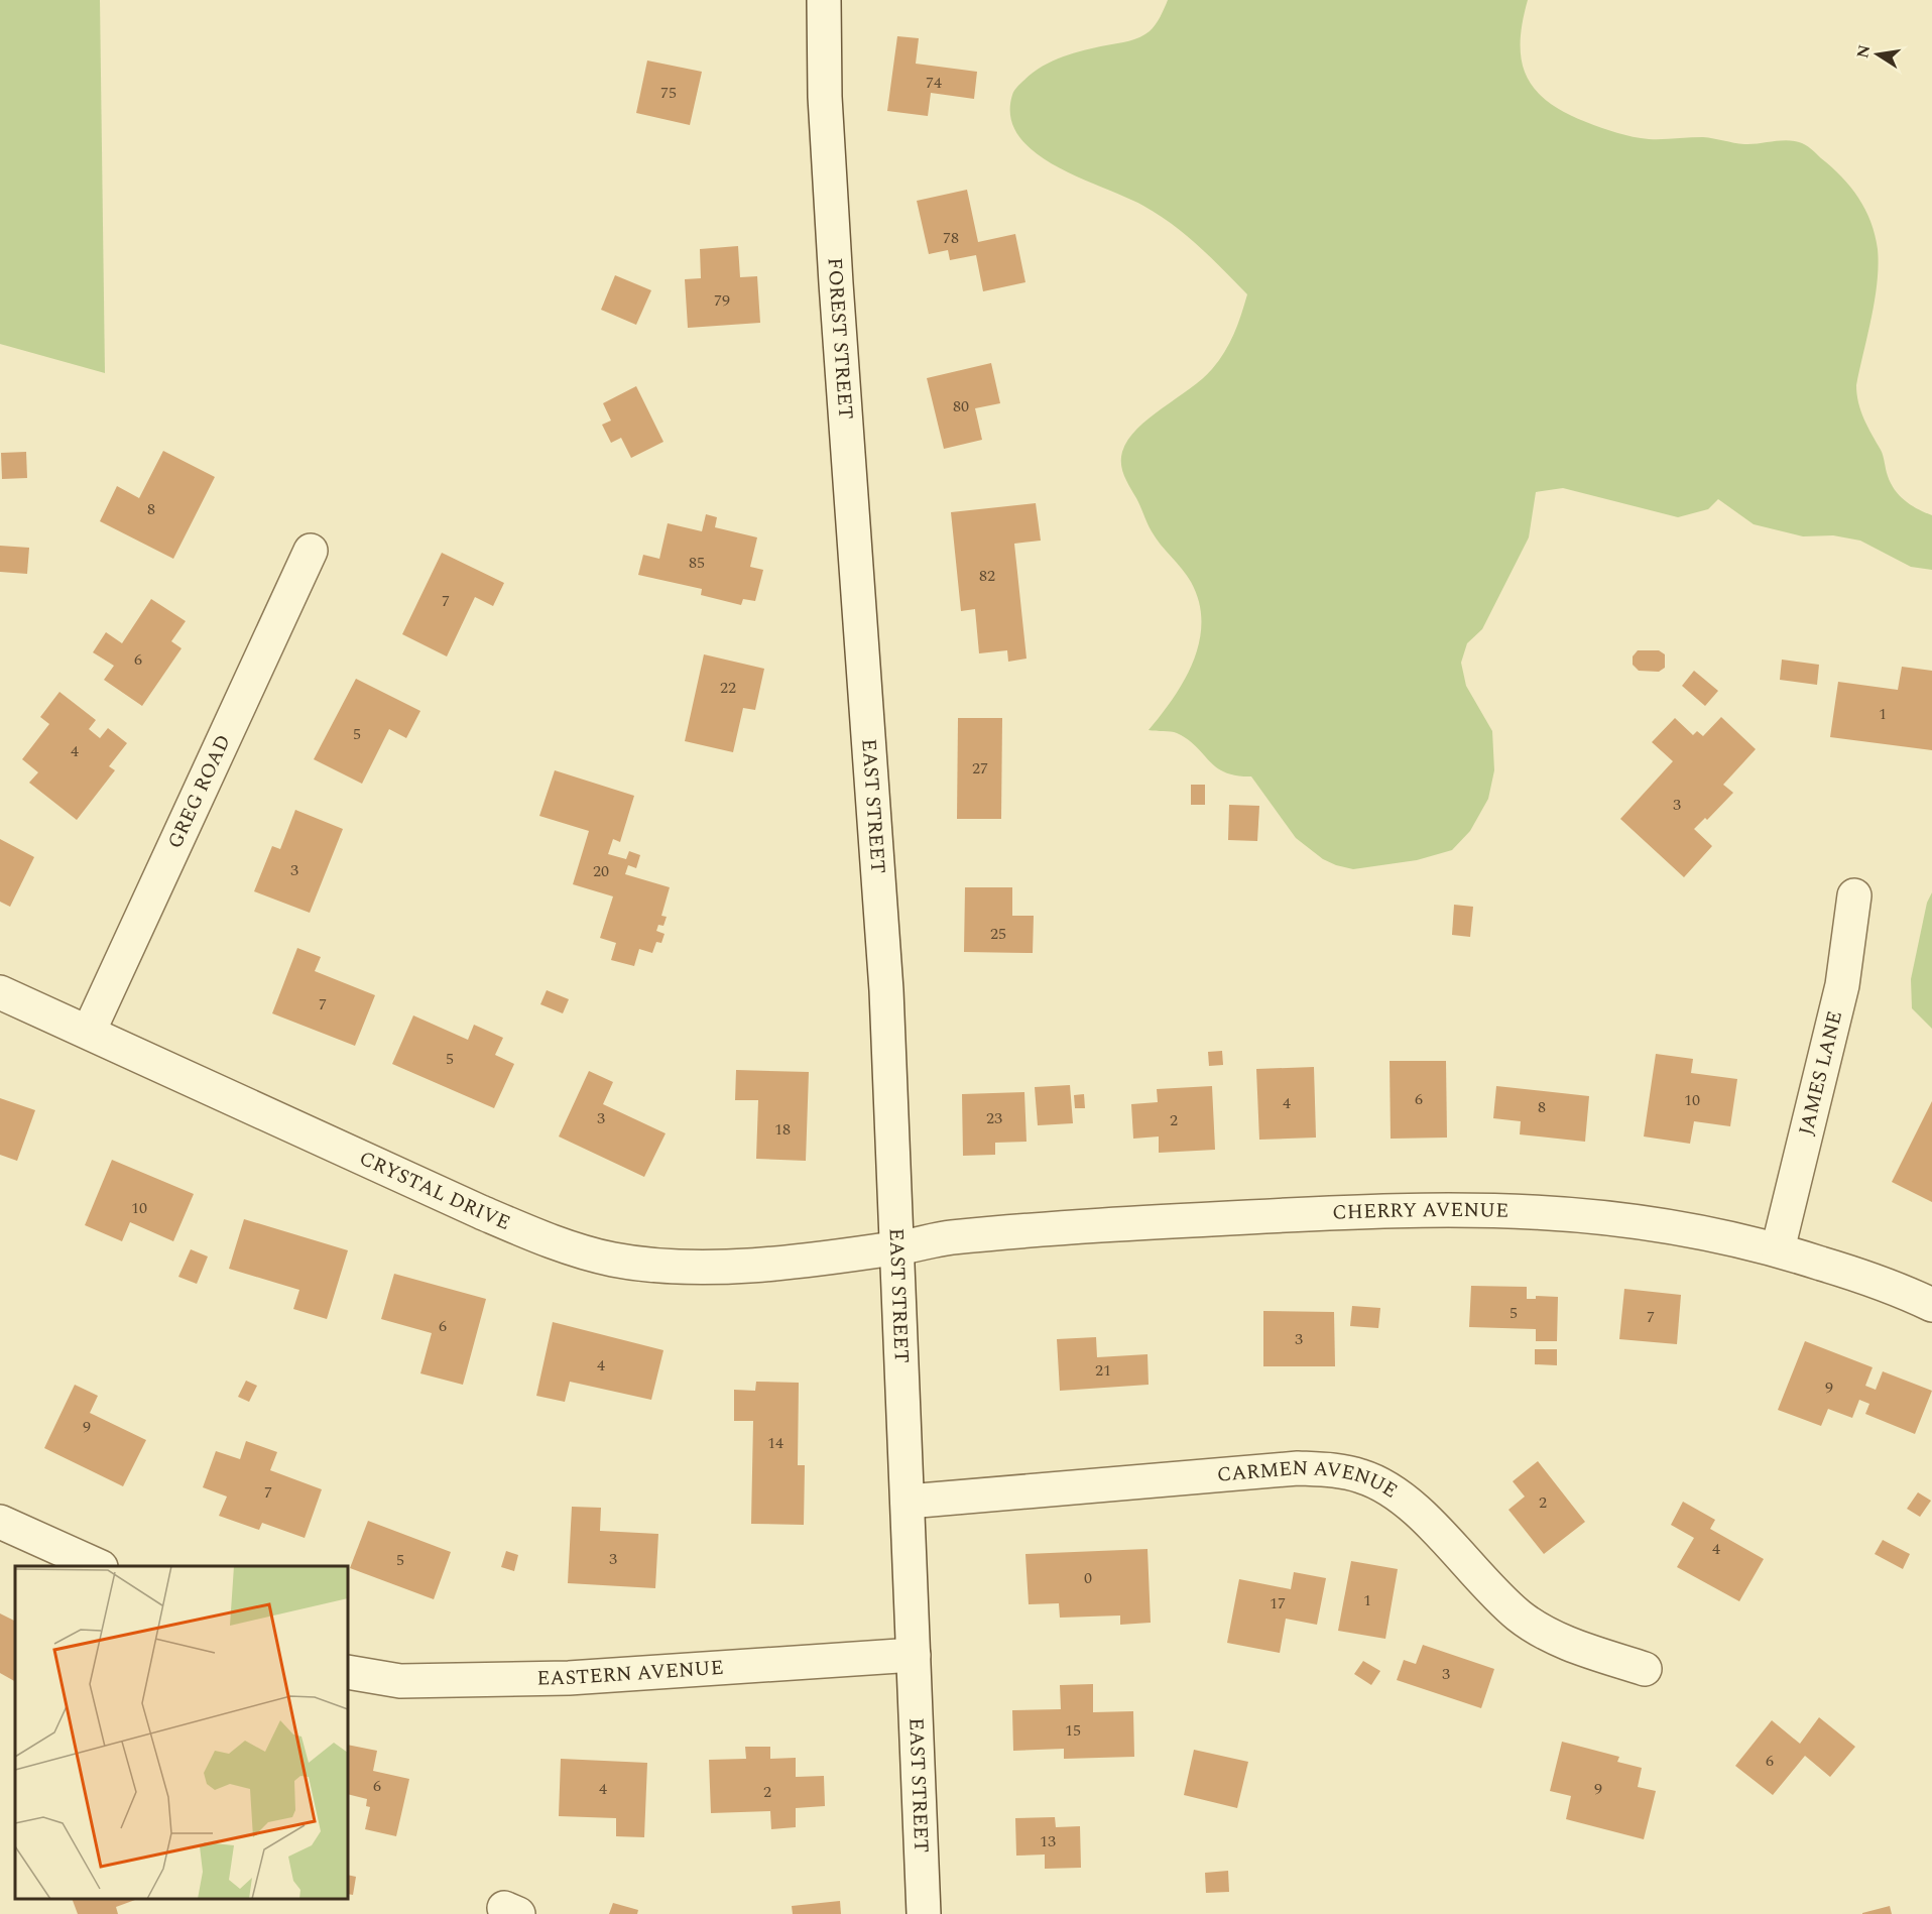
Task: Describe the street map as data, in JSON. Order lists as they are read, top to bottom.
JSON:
{
  "streets": {
    "street": [
      "FOREST STREET",
      "GREG ROAD",
      "EAST STREET",
      "JAMES LANE",
      "CRYSTAL DRIVE",
      "CHERRY AVENUE",
      "CARMEN AVENUE",
      "EASTERN AVENUE"
    ]
  },
  "crossings": [
    ["FOREST STREET", "EAST STREET"],
    ["GREG ROAD", "CRYSTAL DRIVE"],
    ["EAST STREET", "CRYSTAL DRIVE"],
    ["EAST STREET", "CHERRY AVENUE"],
    ["EAST STREET", "CARMEN AVENUE"],
    ["EAST STREET", "EASTERN AVENUE"],
    ["JAMES LANE", "CHERRY AVENUE"],
    ["CRYSTAL DRIVE", "CHERRY AVENUE"]
  ],
  "house_numbers": [
    "74",
    "75",
    "78",
    "79",
    "80",
    "8",
    "85",
    "82",
    "7",
    "6",
    "22",
    "1",
    "5",
    "4",
    "27",
    "3",
    "3",
    "20",
    "25",
    "7",
    "5",
    "6",
    "10",
    "4",
    "8",
    "3",
    "23",
    "2",
    "18",
    "10",
    "5",
    "7",
    "6",
    "3",
    "4",
    "21",
    "9",
    "9",
    "14",
    "7",
    "2",
    "4",
    "3",
    "5",
    "0",
    "1",
    "17",
    "3",
    "15",
    "6",
    "6",
    "4",
    "9",
    "2",
    "13"
  ],
  "north": "left"
}
